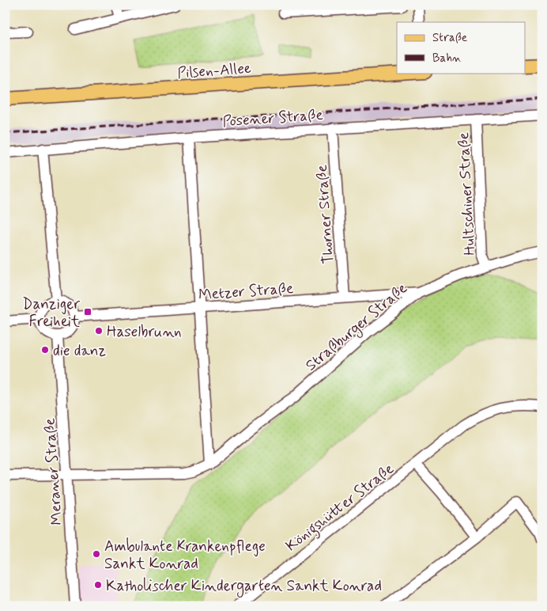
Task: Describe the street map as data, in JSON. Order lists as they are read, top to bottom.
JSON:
{
  "streets": {
    "main road": ["Pilsen-Allee"],
    "street": [
      "Posener Straße",
      "Hultschiner Straße",
      "Thorner Straße",
      "Metzer Straße",
      "Straßburger Straße",
      "Meraner Straße",
      "Königshütter Straße"
    ]
  },
  "crossings": [
    ["Posener Straße", "Hultschiner Straße"],
    ["Posener Straße", "Thorner Straße"],
    ["Hultschiner Straße", "Straßburger Straße"],
    ["Thorner Straße", "Metzer Straße"],
    ["Metzer Straße", "Straßburger Straße"],
    ["Metzer Straße", "Meraner Straße"],
    ["Straßburger Straße", "Meraner Straße"]
  ],
  "places": {
    "transit": ["Danziger Freiheit"],
    "other": [
      "Haselbrunn",
      "die danz",
      "Ambulante Krankenpflege Sankt Konrad",
      "Katholischer Kindergarten Sankt Konrad"
    ]
  },
  "legend": ["Straße", "Bahn"]
}
